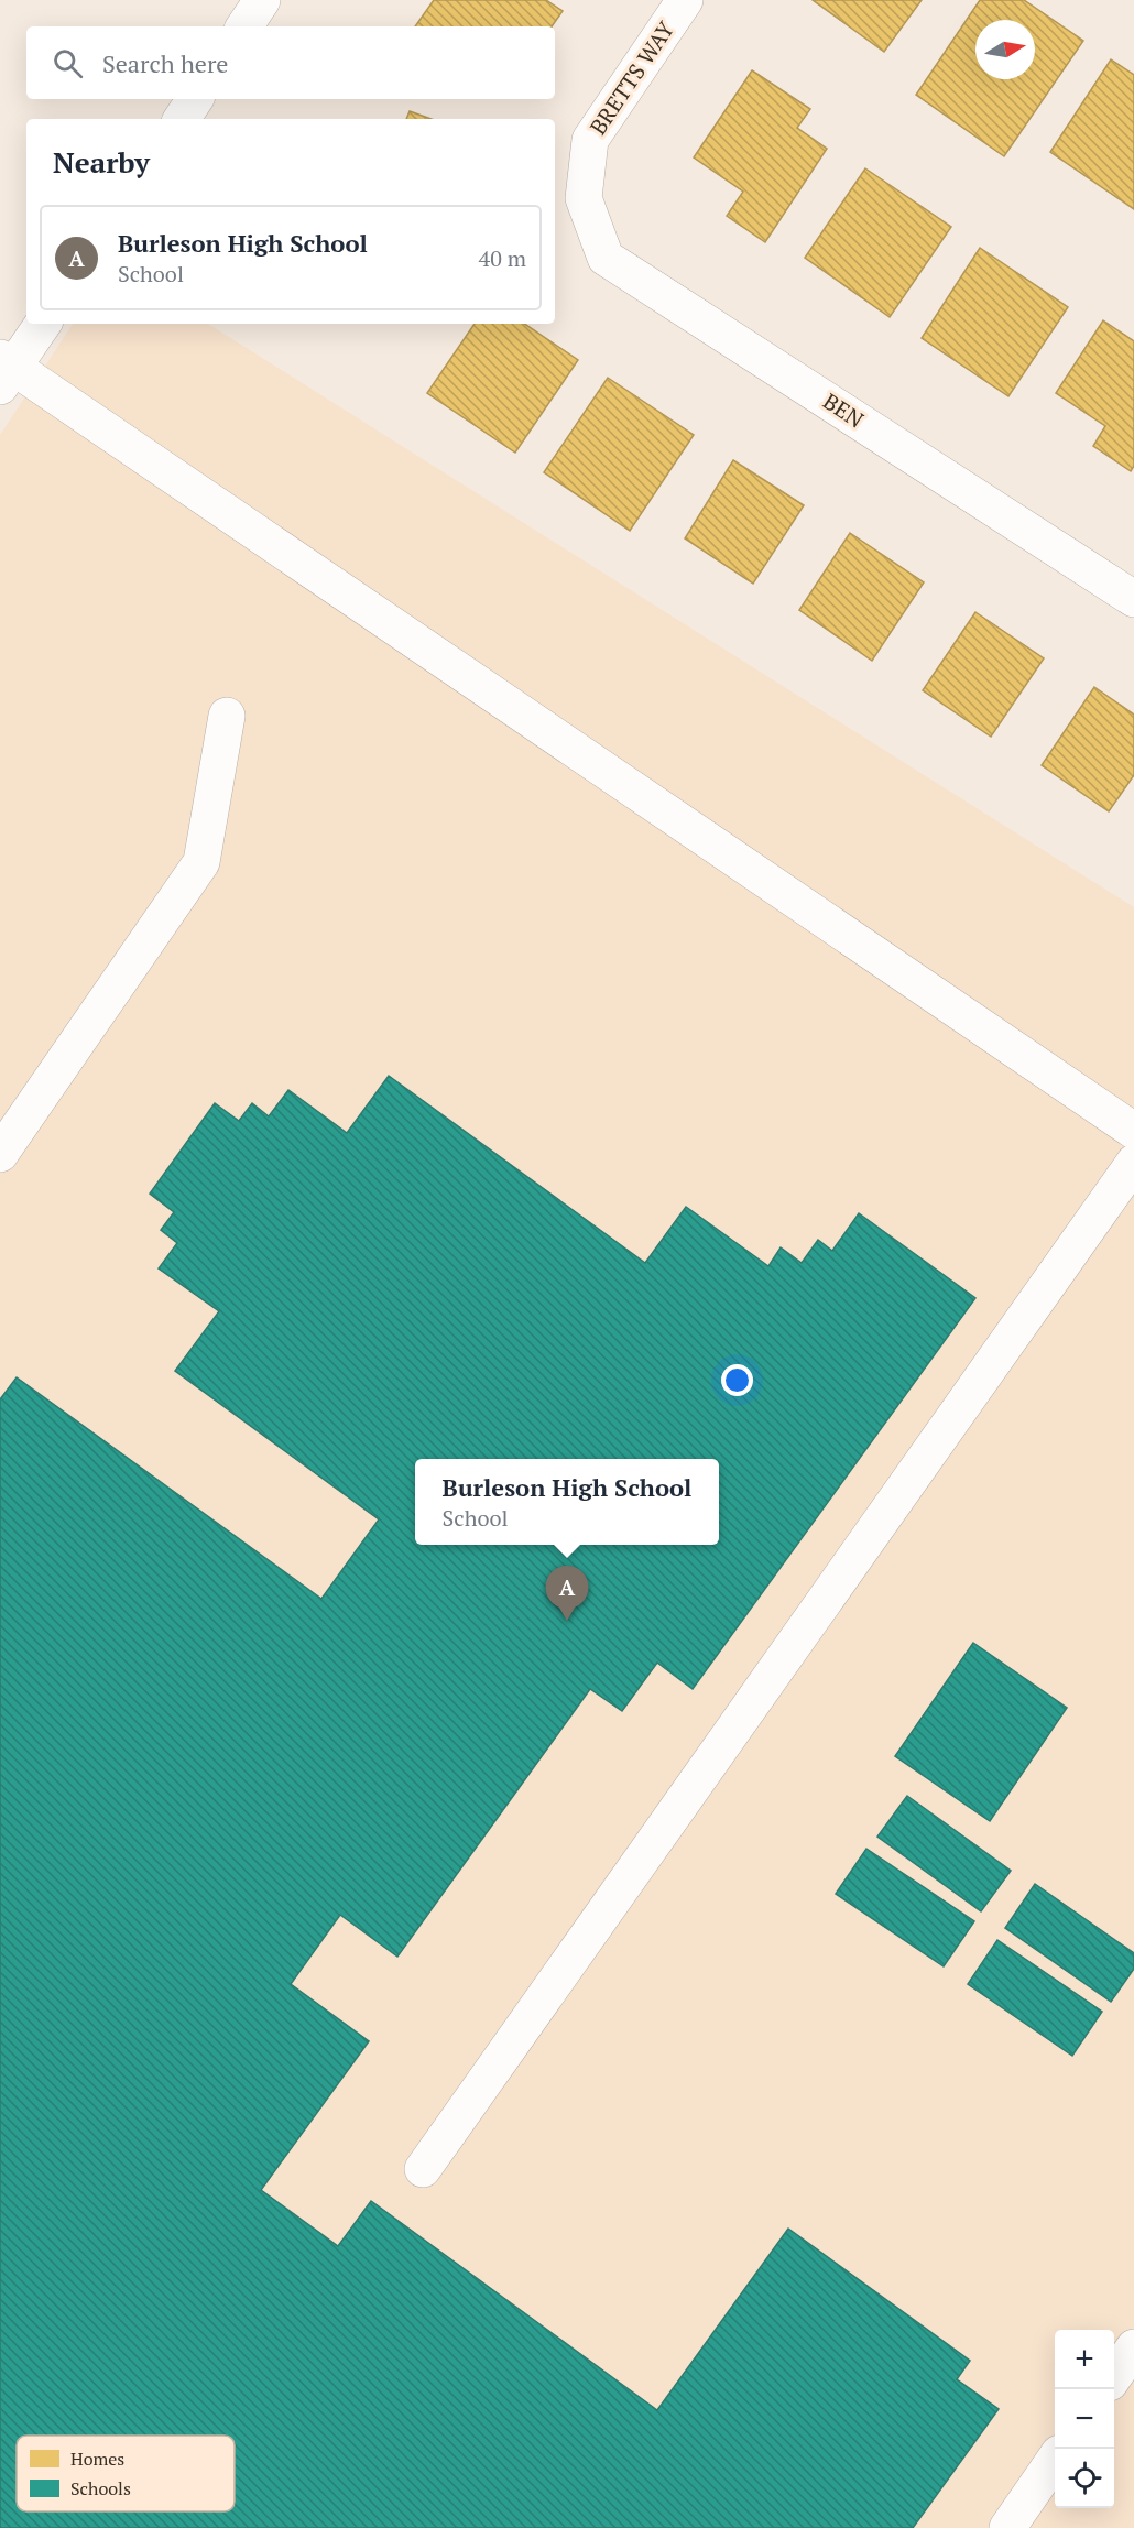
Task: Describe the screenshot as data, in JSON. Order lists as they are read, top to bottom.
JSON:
{
  "streets": {
    "street": ["BRETTS WAY", "BEN"]
  },
  "crossings": [
    ["BRETTS WAY", "BEN"]
  ],
  "legend": ["Homes", "Schools"],
  "north": "right",
  "page": {
    "search": "Search here",
    "heading": "Nearby",
    "list": [
      {
        "mark": "A",
        "name": "Burleson High School",
        "note": "School",
        "value": "40 m"
      }
    ],
    "popup": ["Burleson High School", "School"],
    "pins": "A",
    "map_buttons": ["+", "−"]
  }
}
